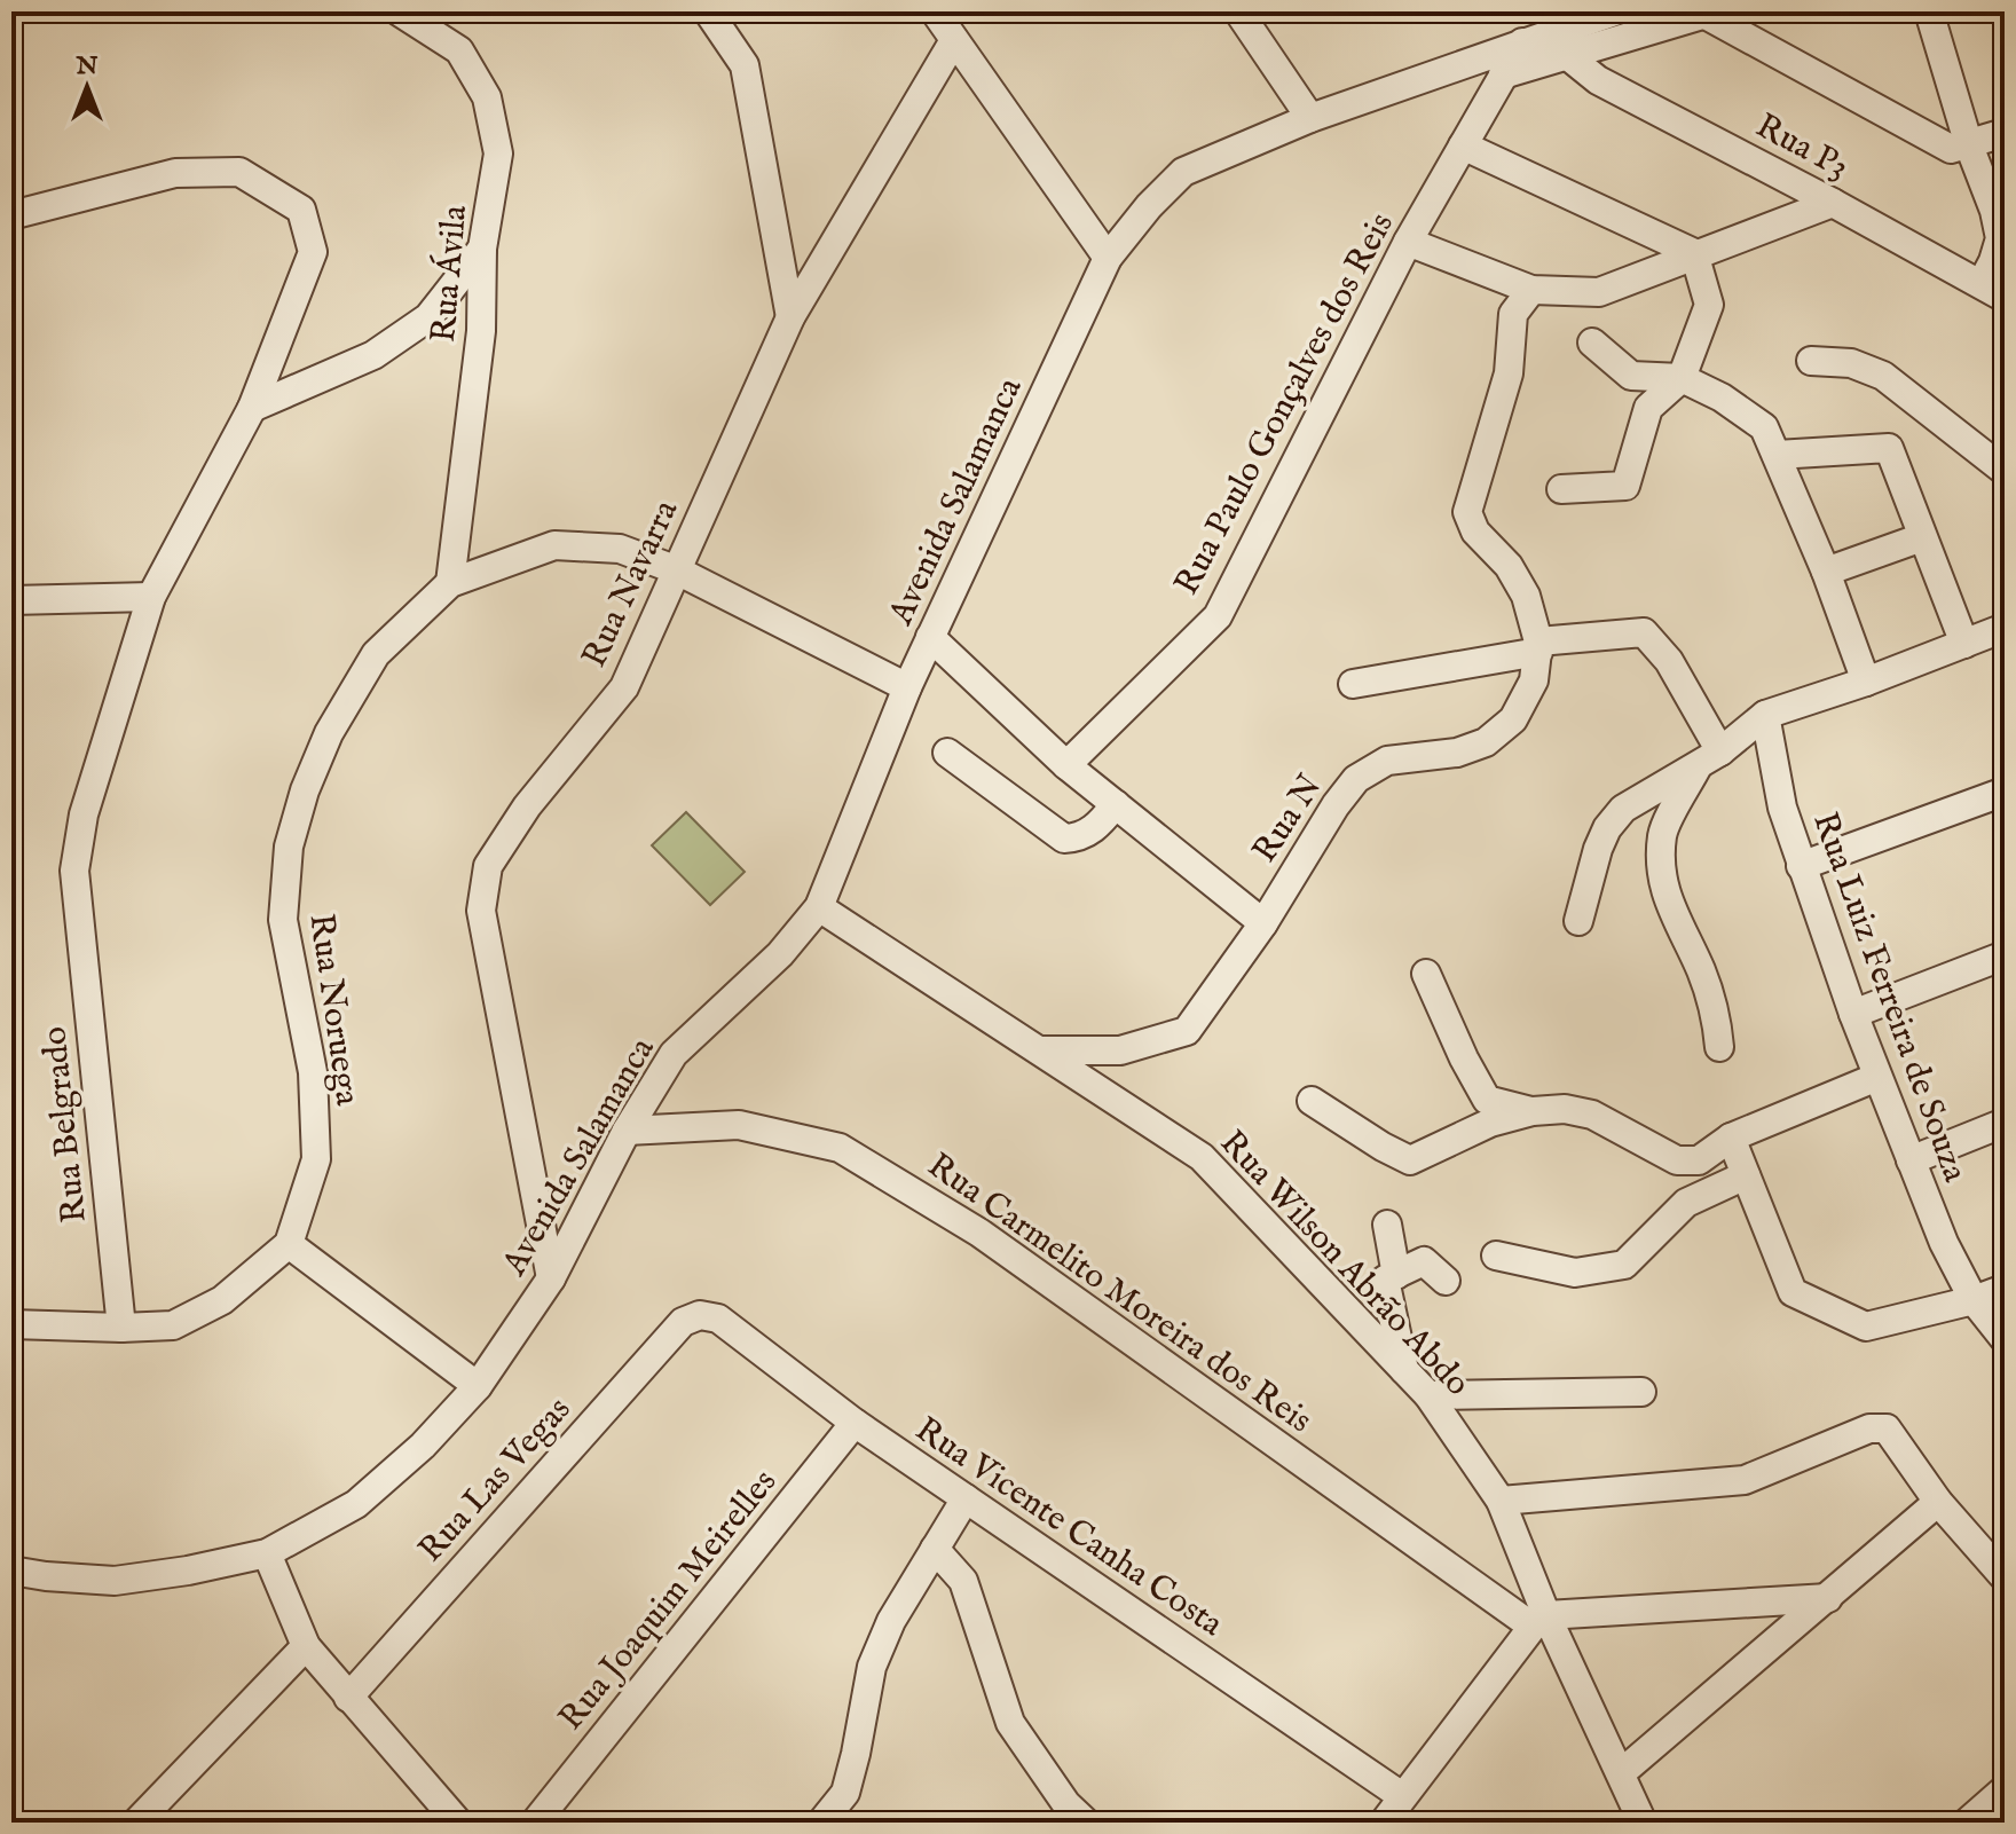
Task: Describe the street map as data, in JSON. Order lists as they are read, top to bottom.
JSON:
{
  "streets": {
    "street": [
      "Rua P3",
      "Rua Ávila",
      "Rua Paulo Gonçalves dos Reis",
      "Avenida Salamanca",
      "Rua Navarra",
      "Rua N",
      "Rua Luiz Ferreira de Souza",
      "Rua Noruega",
      "Rua Belgrado",
      "Rua Wilson Abrão Abdo",
      "Rua Carmelito Moreira dos Reis",
      "Rua Las Vegas",
      "Rua Vicente Canha Costa",
      "Rua Joaquim Meirelles"
    ]
  },
  "crossings": [
    ["Rua Ávila", "Rua Noruega"],
    ["Rua Paulo Gonçalves dos Reis", "Avenida Salamanca"],
    ["Avenida Salamanca", "Rua Navarra"],
    ["Avenida Salamanca", "Rua Noruega"],
    ["Avenida Salamanca", "Rua Wilson Abrão Abdo"],
    ["Avenida Salamanca", "Rua Carmelito Moreira dos Reis"],
    ["Rua Navarra", "Rua Noruega"],
    ["Rua N", "Rua Wilson Abrão Abdo"],
    ["Rua Wilson Abrão Abdo", "Rua Carmelito Moreira dos Reis"],
    ["Rua Las Vegas", "Rua Vicente Canha Costa"],
    ["Rua Vicente Canha Costa", "Rua Joaquim Meirelles"]
  ],
  "north": "top"
}
